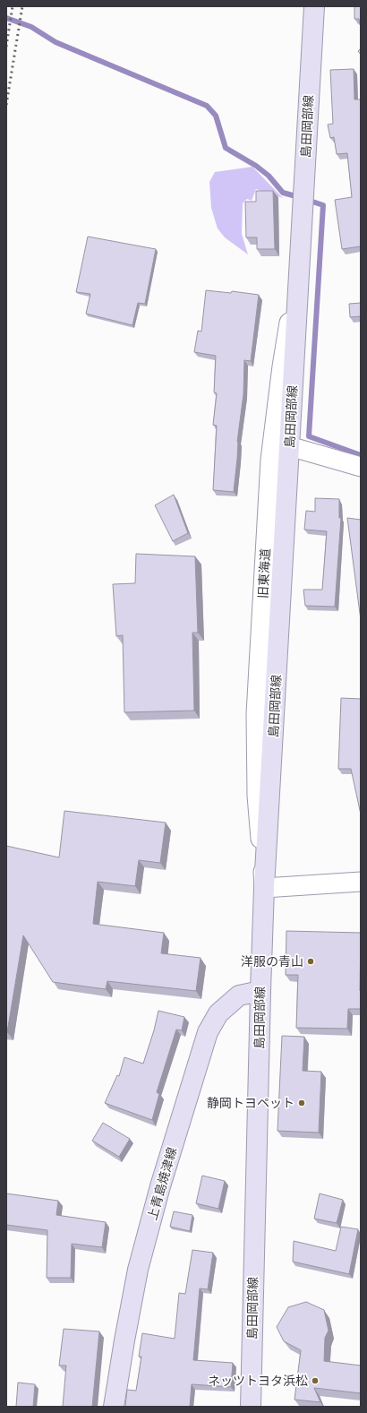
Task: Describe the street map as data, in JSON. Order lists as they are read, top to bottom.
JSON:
{
  "streets": {
    "main road": ["島田岡部線", "上青島焼津線"],
    "street": ["旧東海道"]
  },
  "crossings": [
    ["島田岡部線", "旧東海道"],
    ["島田岡部線", "上青島焼津線"]
  ],
  "places": ["洋服の青山", "静岡トヨペット", "ネッツトヨタ浜松"]
}
